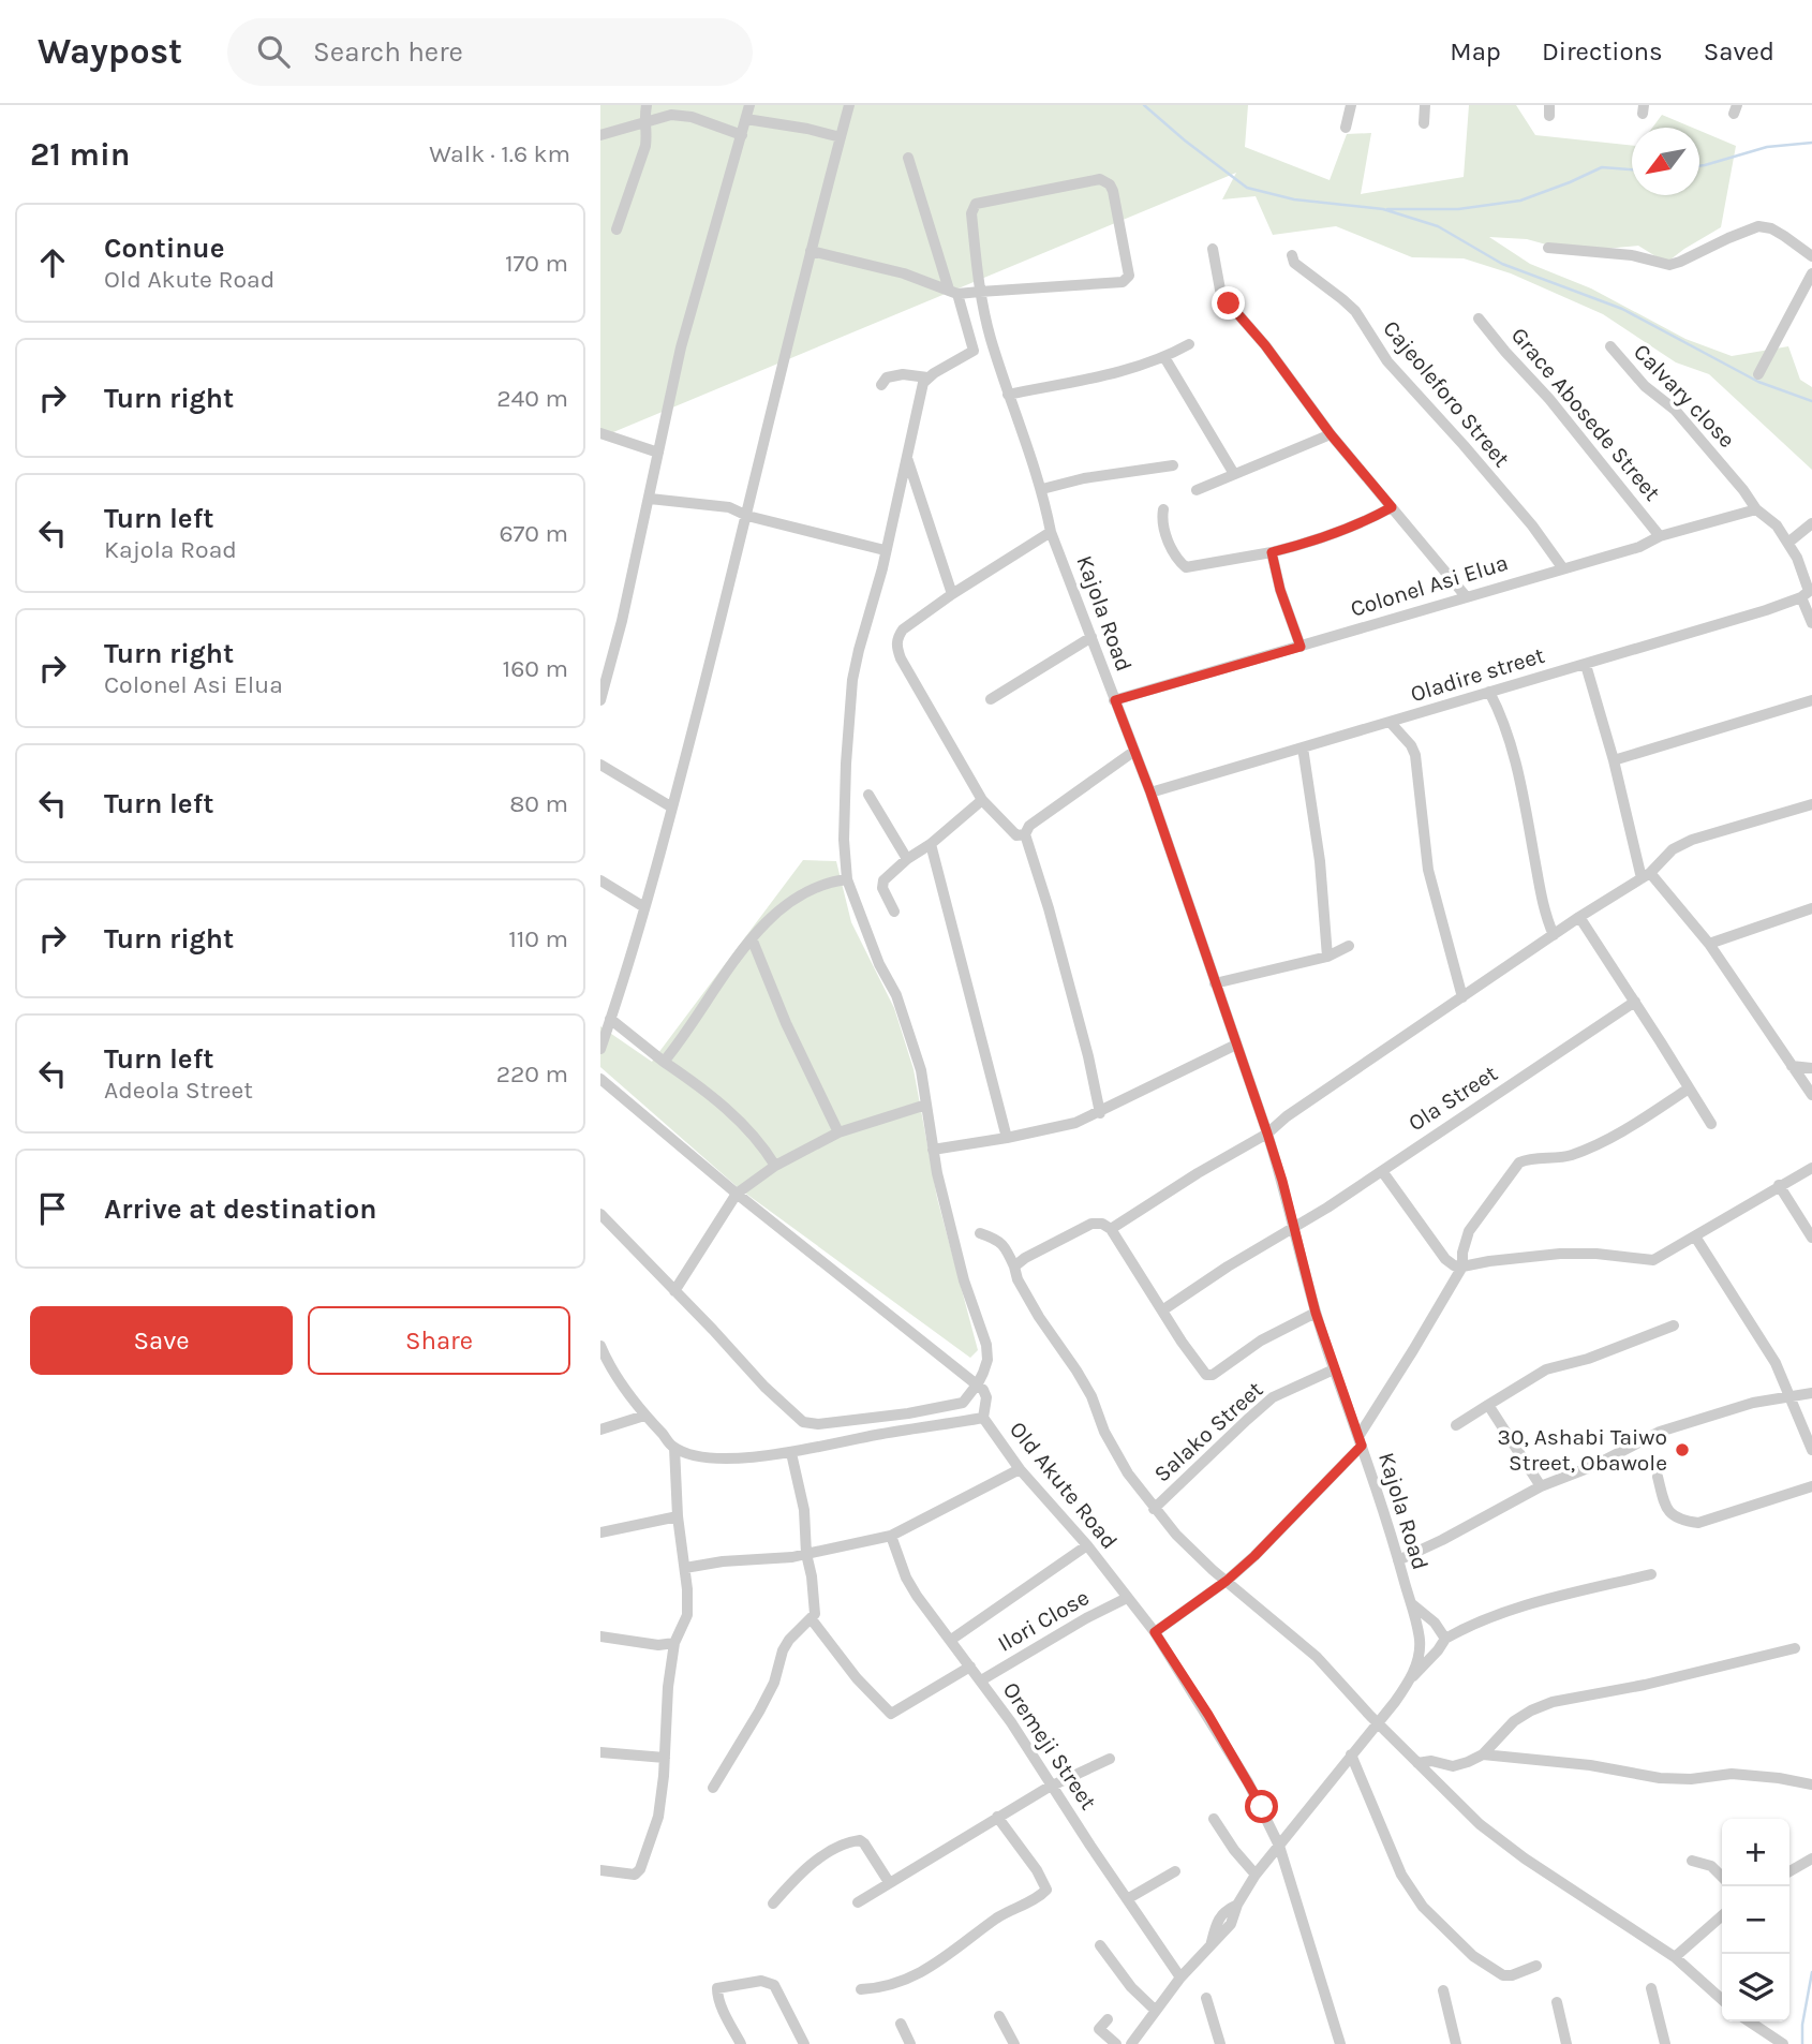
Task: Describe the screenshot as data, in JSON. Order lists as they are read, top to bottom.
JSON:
{
  "streets": {
    "street": [
      "Cajeoleforo Street",
      "Calvary close",
      "Grace Abosede Street",
      "Colonel Asi Elua",
      "Kajola Road",
      "Oladire street",
      "Ola Street",
      "Salako Street",
      "Old Akute Road",
      "Ilori Close",
      "Oremeji Street"
    ]
  },
  "crossings": [
    ["Cajeoleforo Street", "Colonel Asi Elua"],
    ["Calvary close", "Colonel Asi Elua"],
    ["Grace Abosede Street", "Colonel Asi Elua"],
    ["Colonel Asi Elua", "Kajola Road"],
    ["Kajola Road", "Oladire street"],
    ["Kajola Road", "Ola Street"],
    ["Kajola Road", "Salako Street"],
    ["Kajola Road", "Old Akute Road"],
    ["Kajola Road", "Oremeji Street"],
    ["Old Akute Road", "Ilori Close"],
    ["Ilori Close", "Oremeji Street"]
  ],
  "places": ["30, Ashabi Taiwo Street, Obawole"],
  "north": "bottom left",
  "page": {
    "header": "Waypost",
    "search": "Search here",
    "nav": ["Map", "Directions", "Saved"],
    "heading": ["21 min", "Walk · 1.6 km"],
    "list": [
      ["Continue", "Old Akute Road", "170 m"],
      ["Turn right", "240 m"],
      ["Turn left", "Kajola Road", "670 m"],
      ["Turn right", "Colonel Asi Elua", "160 m"],
      ["Turn left", "80 m"],
      ["Turn right", "110 m"],
      ["Turn left", "Adeola Street", "220 m"],
      "Arrive at destination"
    ],
    "buttons": ["Save", "Share"],
    "map_buttons": ["+", "−"]
  }
}
